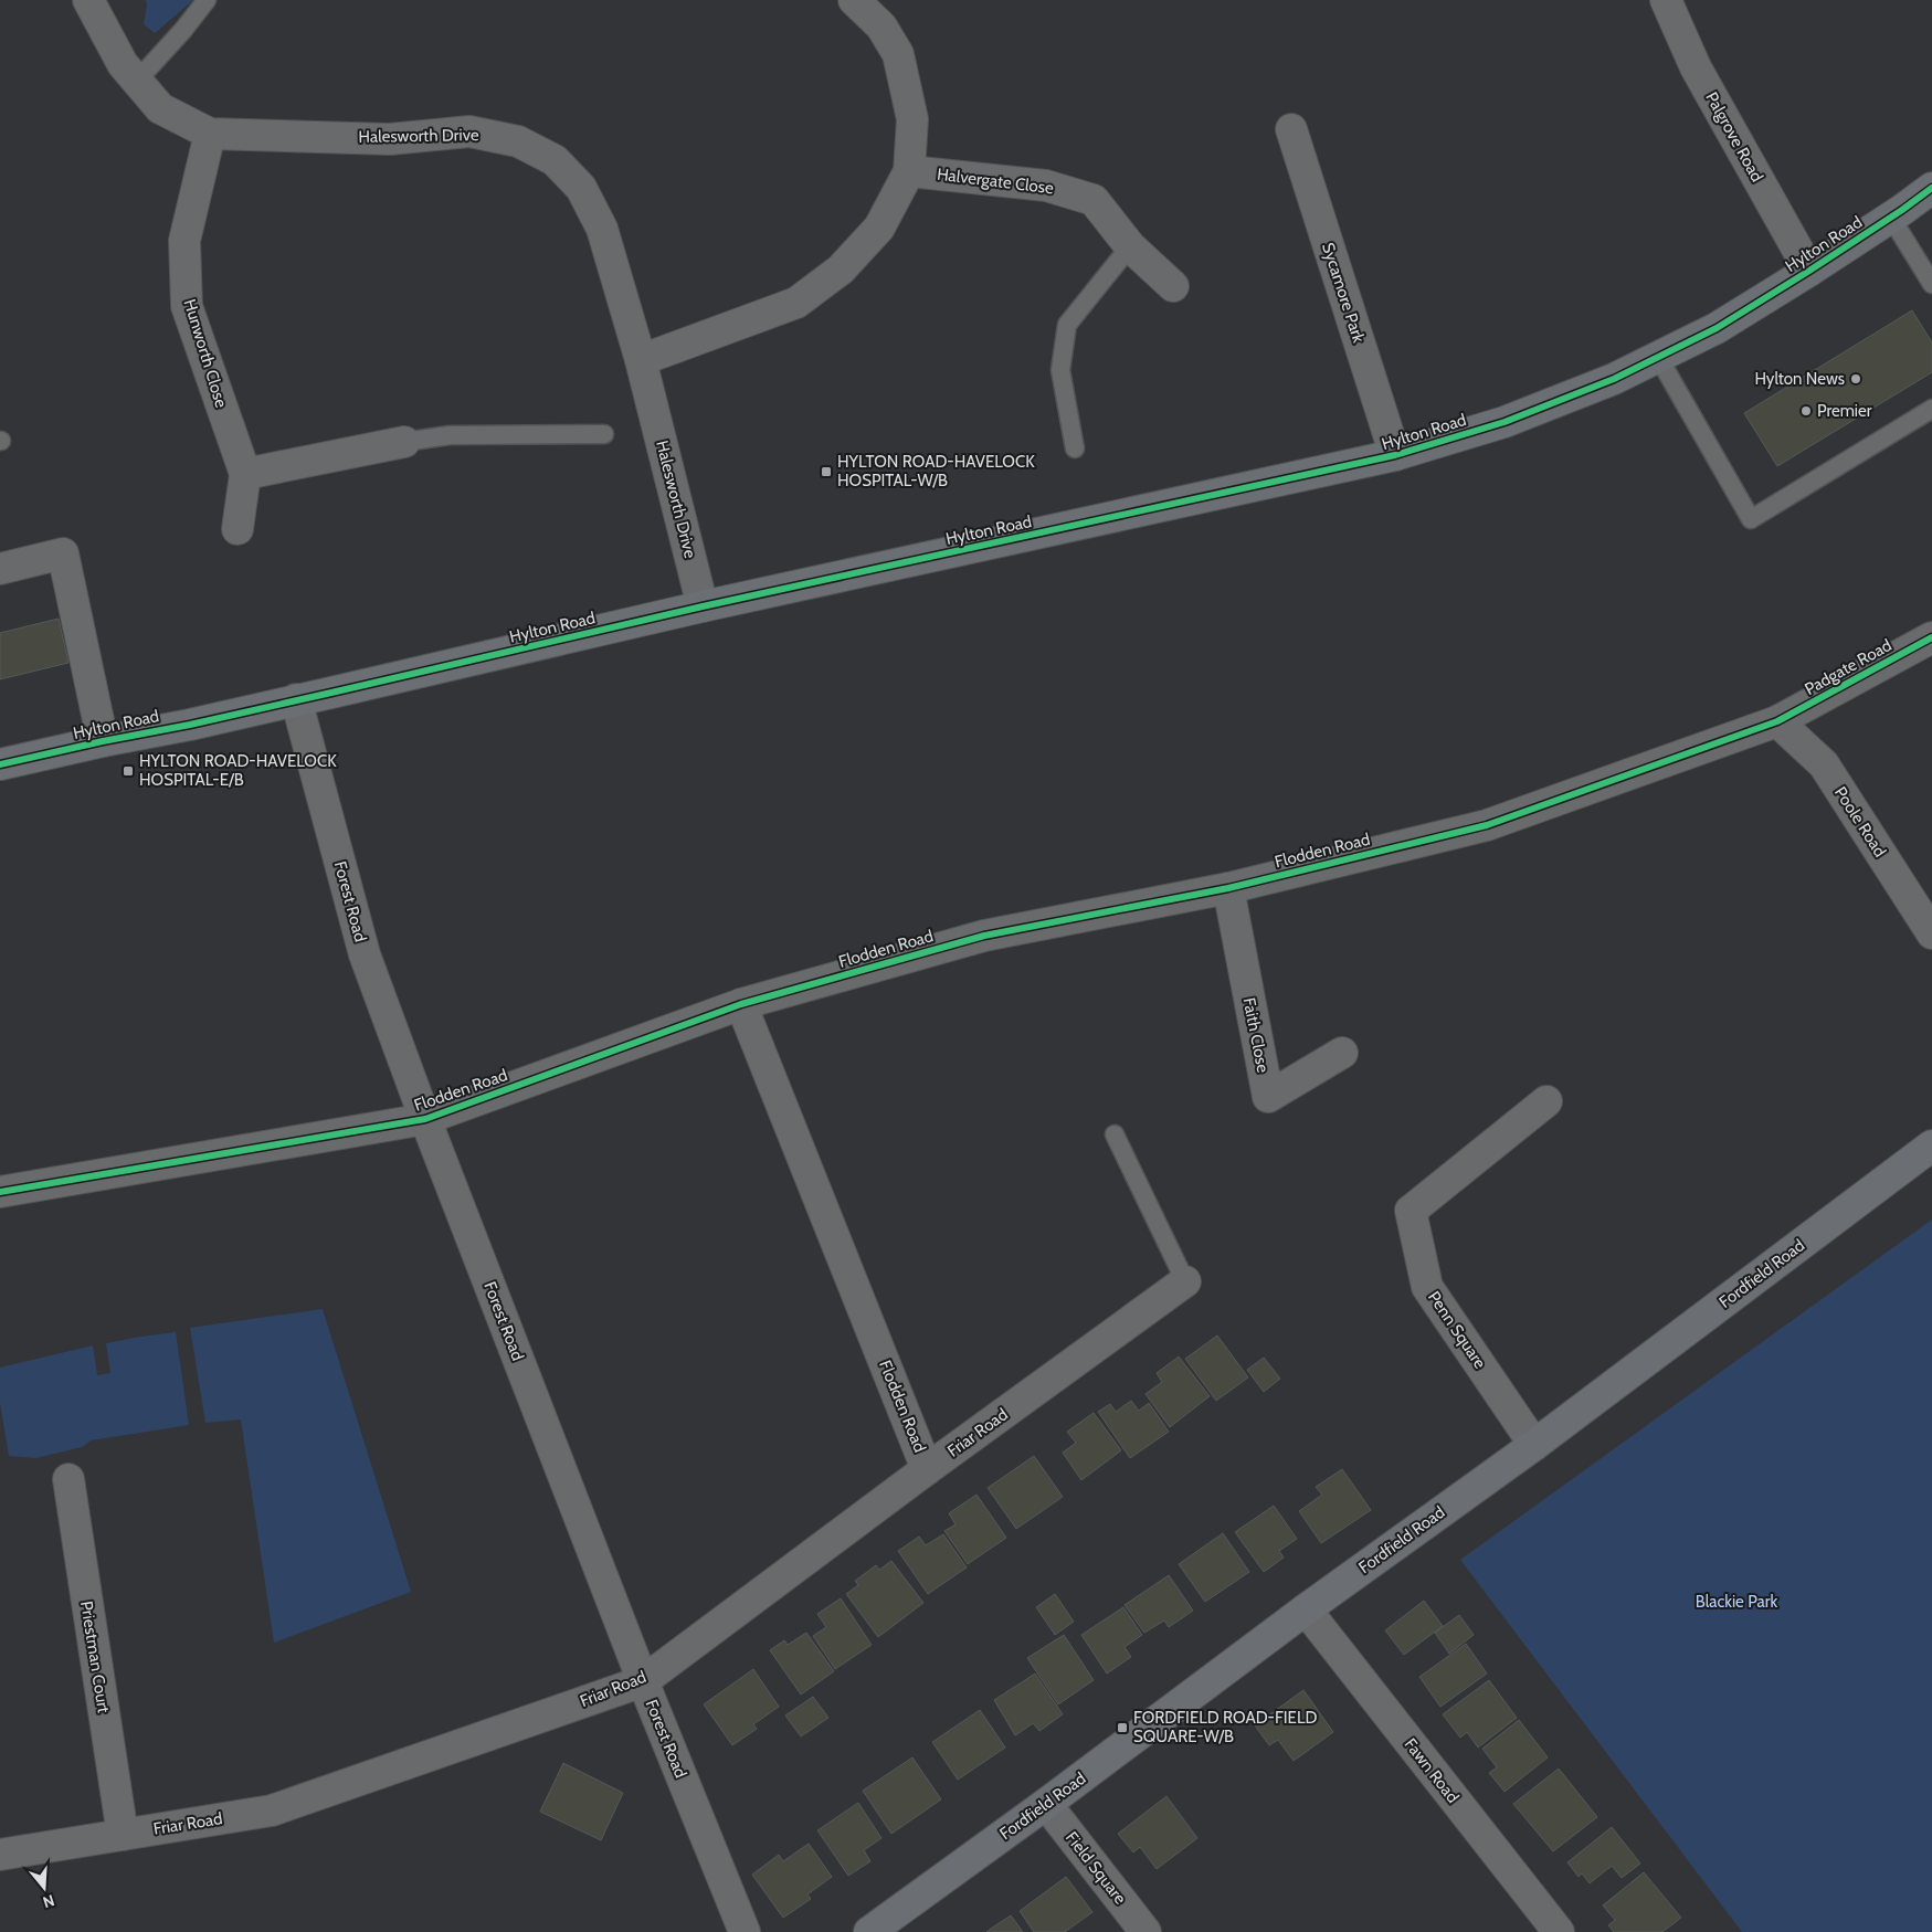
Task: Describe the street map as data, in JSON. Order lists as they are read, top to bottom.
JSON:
{
  "streets": {
    "street": [
      "Halesworth Drive",
      "Palgrove Road",
      "Halvergate Close",
      "Hylton Road",
      "Sycamore Park",
      "Hunworth Close",
      "Padgate Road",
      "Poole Road",
      "Flodden Road",
      "Forest Road",
      "Faith Close",
      "Fordfield Road",
      "Penn Square",
      "Friar Road",
      "Priestman Court",
      "Fawn Road",
      "Field Square"
    ]
  },
  "crossings": [
    ["Halesworth Drive", "Hylton Road"],
    ["Halesworth Drive", "Hunworth Close"],
    ["Palgrove Road", "Hylton Road"],
    ["Hylton Road", "Sycamore Park"],
    ["Hylton Road", "Forest Road"],
    ["Padgate Road", "Poole Road"],
    ["Padgate Road", "Flodden Road"],
    ["Poole Road", "Flodden Road"],
    ["Flodden Road", "Forest Road"],
    ["Flodden Road", "Faith Close"],
    ["Flodden Road", "Friar Road"],
    ["Forest Road", "Friar Road"],
    ["Fordfield Road", "Penn Square"],
    ["Fordfield Road", "Fawn Road"],
    ["Fordfield Road", "Field Square"],
    ["Friar Road", "Priestman Court"]
  ],
  "parks": ["Blackie Park"],
  "places": {
    "other": ["Hylton News", "Premier"],
    "transit": ["HYLTON ROAD-HAVELOCK HOSPITAL-W/B", "HYLTON ROAD-HAVELOCK HOSPITAL-E/B", "FORDFIELD ROAD-FIELD SQUARE-W/B"]
  },
  "north": "bottom"
}
